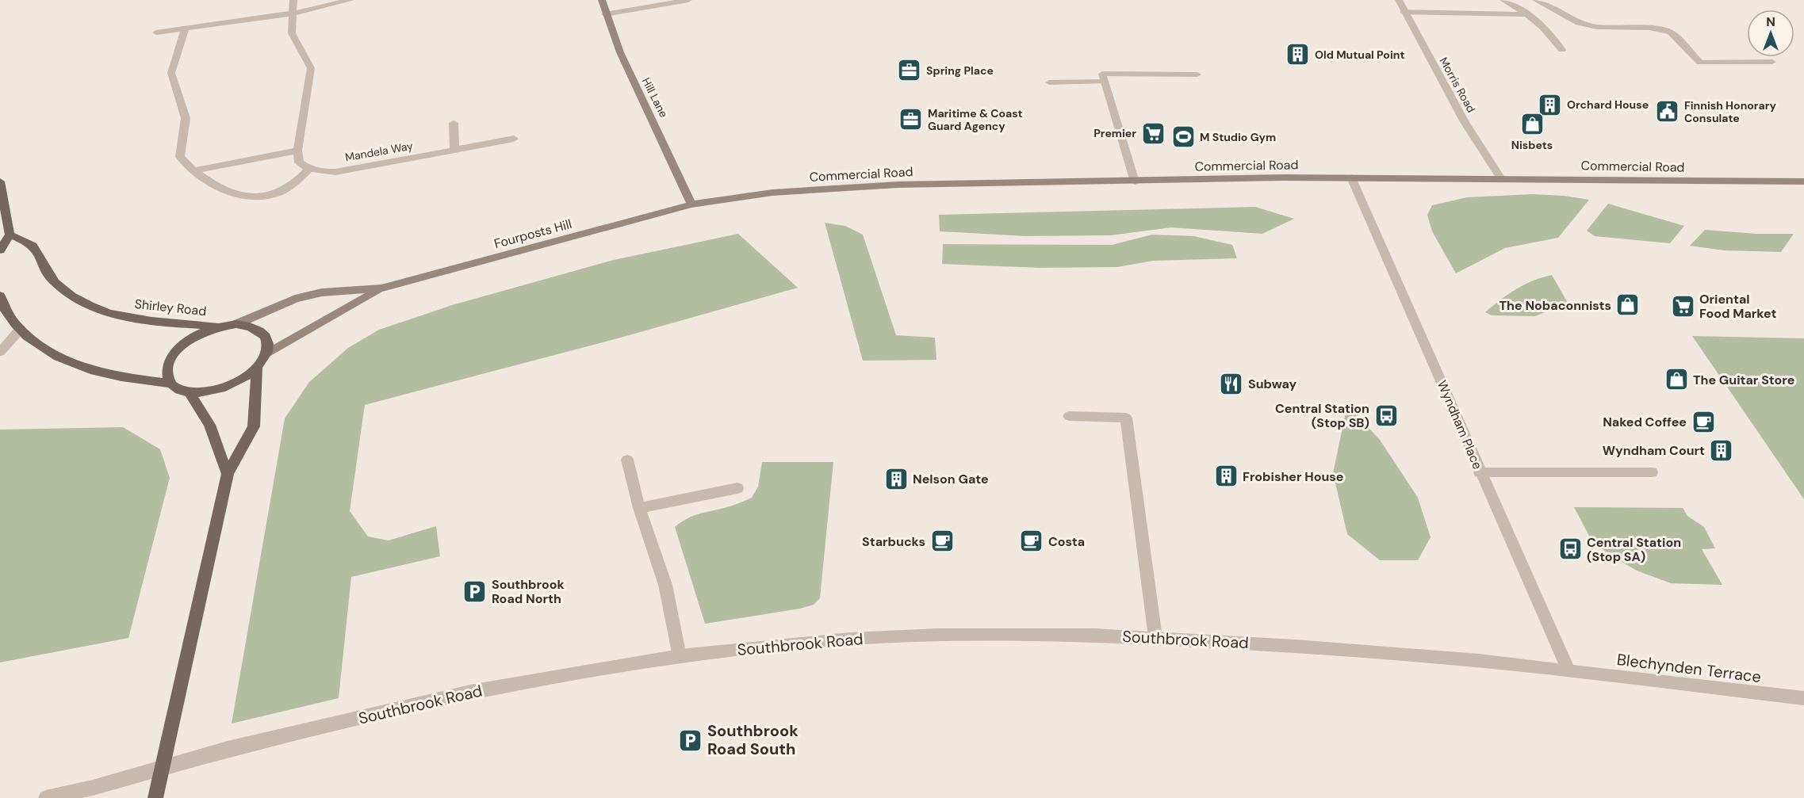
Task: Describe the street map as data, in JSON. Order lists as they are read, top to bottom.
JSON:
{
  "streets": {
    "main road": ["Shirley Road"],
    "street": [
      "Morris Road",
      "Hill Lane",
      "Mandela Way",
      "Commercial Road",
      "Fourposts Hill",
      "Wyndham Place",
      "Southbrook Road",
      "Blechynden Terrace"
    ]
  },
  "crossings": [
    ["Morris Road", "Commercial Road"],
    ["Hill Lane", "Commercial Road"],
    ["Hill Lane", "Fourposts Hill"],
    ["Commercial Road", "Fourposts Hill"],
    ["Commercial Road", "Wyndham Place"],
    ["Fourposts Hill", "Shirley Road"],
    ["Wyndham Place", "Southbrook Road"],
    ["Wyndham Place", "Blechynden Terrace"],
    ["Southbrook Road", "Blechynden Terrace"]
  ],
  "places": {
    "building": [
      "Old Mutual Point",
      "Orchard House",
      "Wyndham Court",
      "Frobisher House",
      "Nelson Gate"
    ],
    "office": ["Spring Place", "Maritime & Coast Guard Agency"],
    "public building": ["Finnish Honorary Consulate"],
    "shop": ["Nisbets", "The Nobaconnists", "The Guitar Store"],
    "supermarket": ["Premier", "Oriental Food Market"],
    "sports": ["M Studio Gym"],
    "restaurant": ["Subway"],
    "bus stop": ["Central Station (Stop SB)", "Central Station (Stop SA)"],
    "cafe": ["Naked Coffee", "Starbucks", "Costa"],
    "parking": ["Southbrook Road North", "Southbrook Road South"]
  },
  "north": "top"
}
